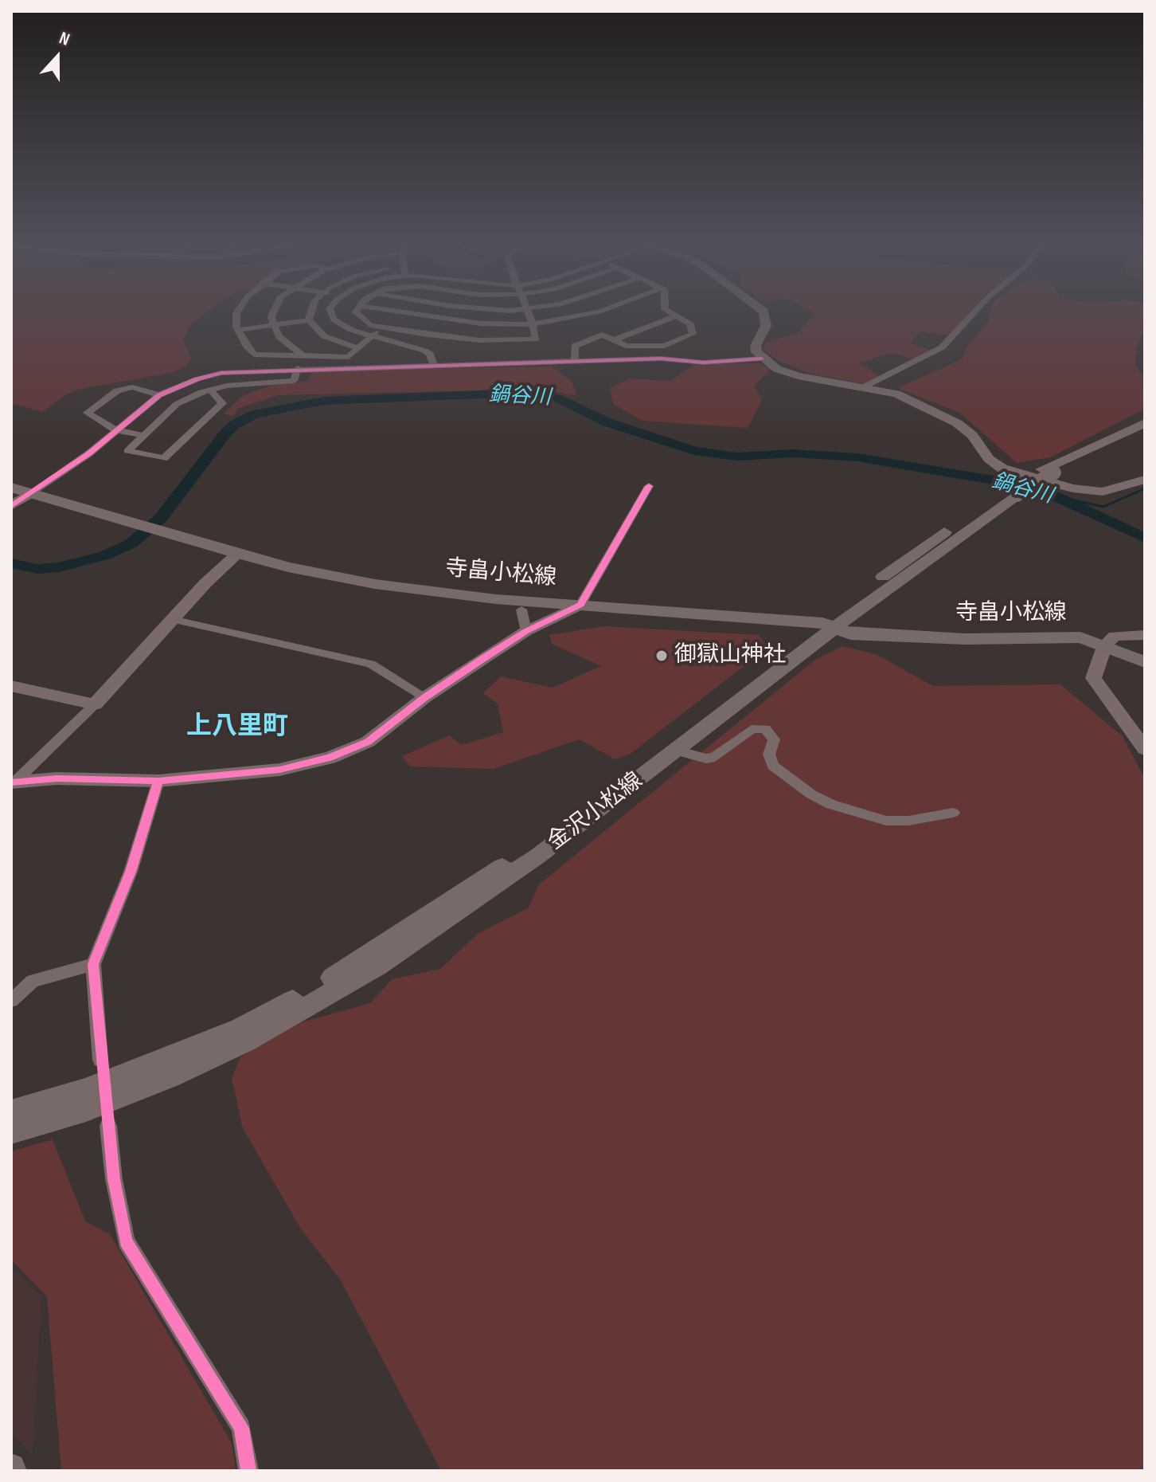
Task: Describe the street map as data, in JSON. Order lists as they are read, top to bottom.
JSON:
{
  "streets": {
    "main road": ["寺畠小松線", "金沢小松線"]
  },
  "crossings": [
    ["寺畠小松線", "金沢小松線"]
  ],
  "districts": ["上八里町"],
  "water": ["鍋谷川"],
  "places": ["御獄山神社"],
  "north": "top"
}
